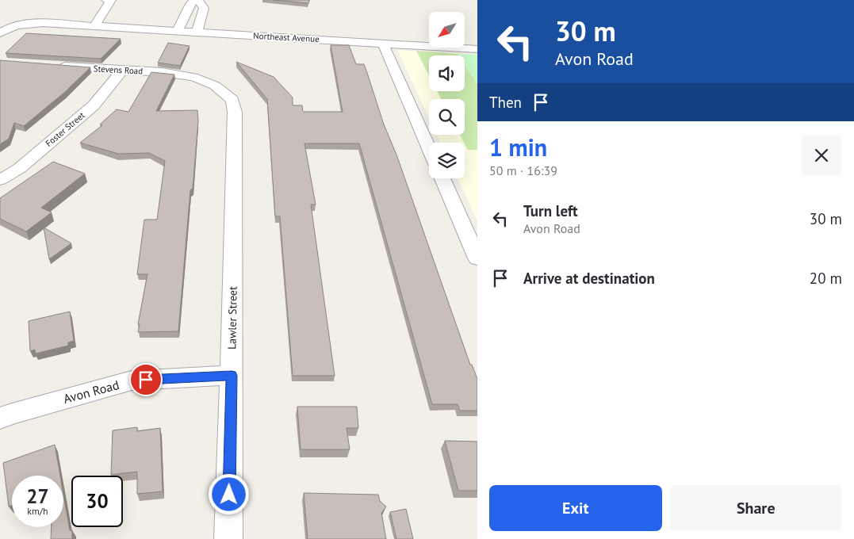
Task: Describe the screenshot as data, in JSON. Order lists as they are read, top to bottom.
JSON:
{
  "streets": {
    "street": [
      "Northeast Avenue",
      "Stevens Road",
      "Foster Street",
      "Lawler Street",
      "Avon Road"
    ]
  },
  "crossings": [
    ["Stevens Road", "Foster Street"],
    ["Stevens Road", "Lawler Street"],
    ["Lawler Street", "Avon Road"]
  ],
  "north": "bottom left",
  "page": {
    "turn": ["30 m", "Avon Road"],
    "then": "Then",
    "heading": ["1 min", "50 m · 16:39"],
    "list": [
      {
        "name": "Turn left",
        "note": "Avon Road",
        "value": "30 m"
      },
      {
        "name": "Arrive at destination",
        "value": "20 m"
      }
    ],
    "speed": "27 km/h",
    "limit": "30",
    "buttons": ["Exit", "Share"]
  }
}
